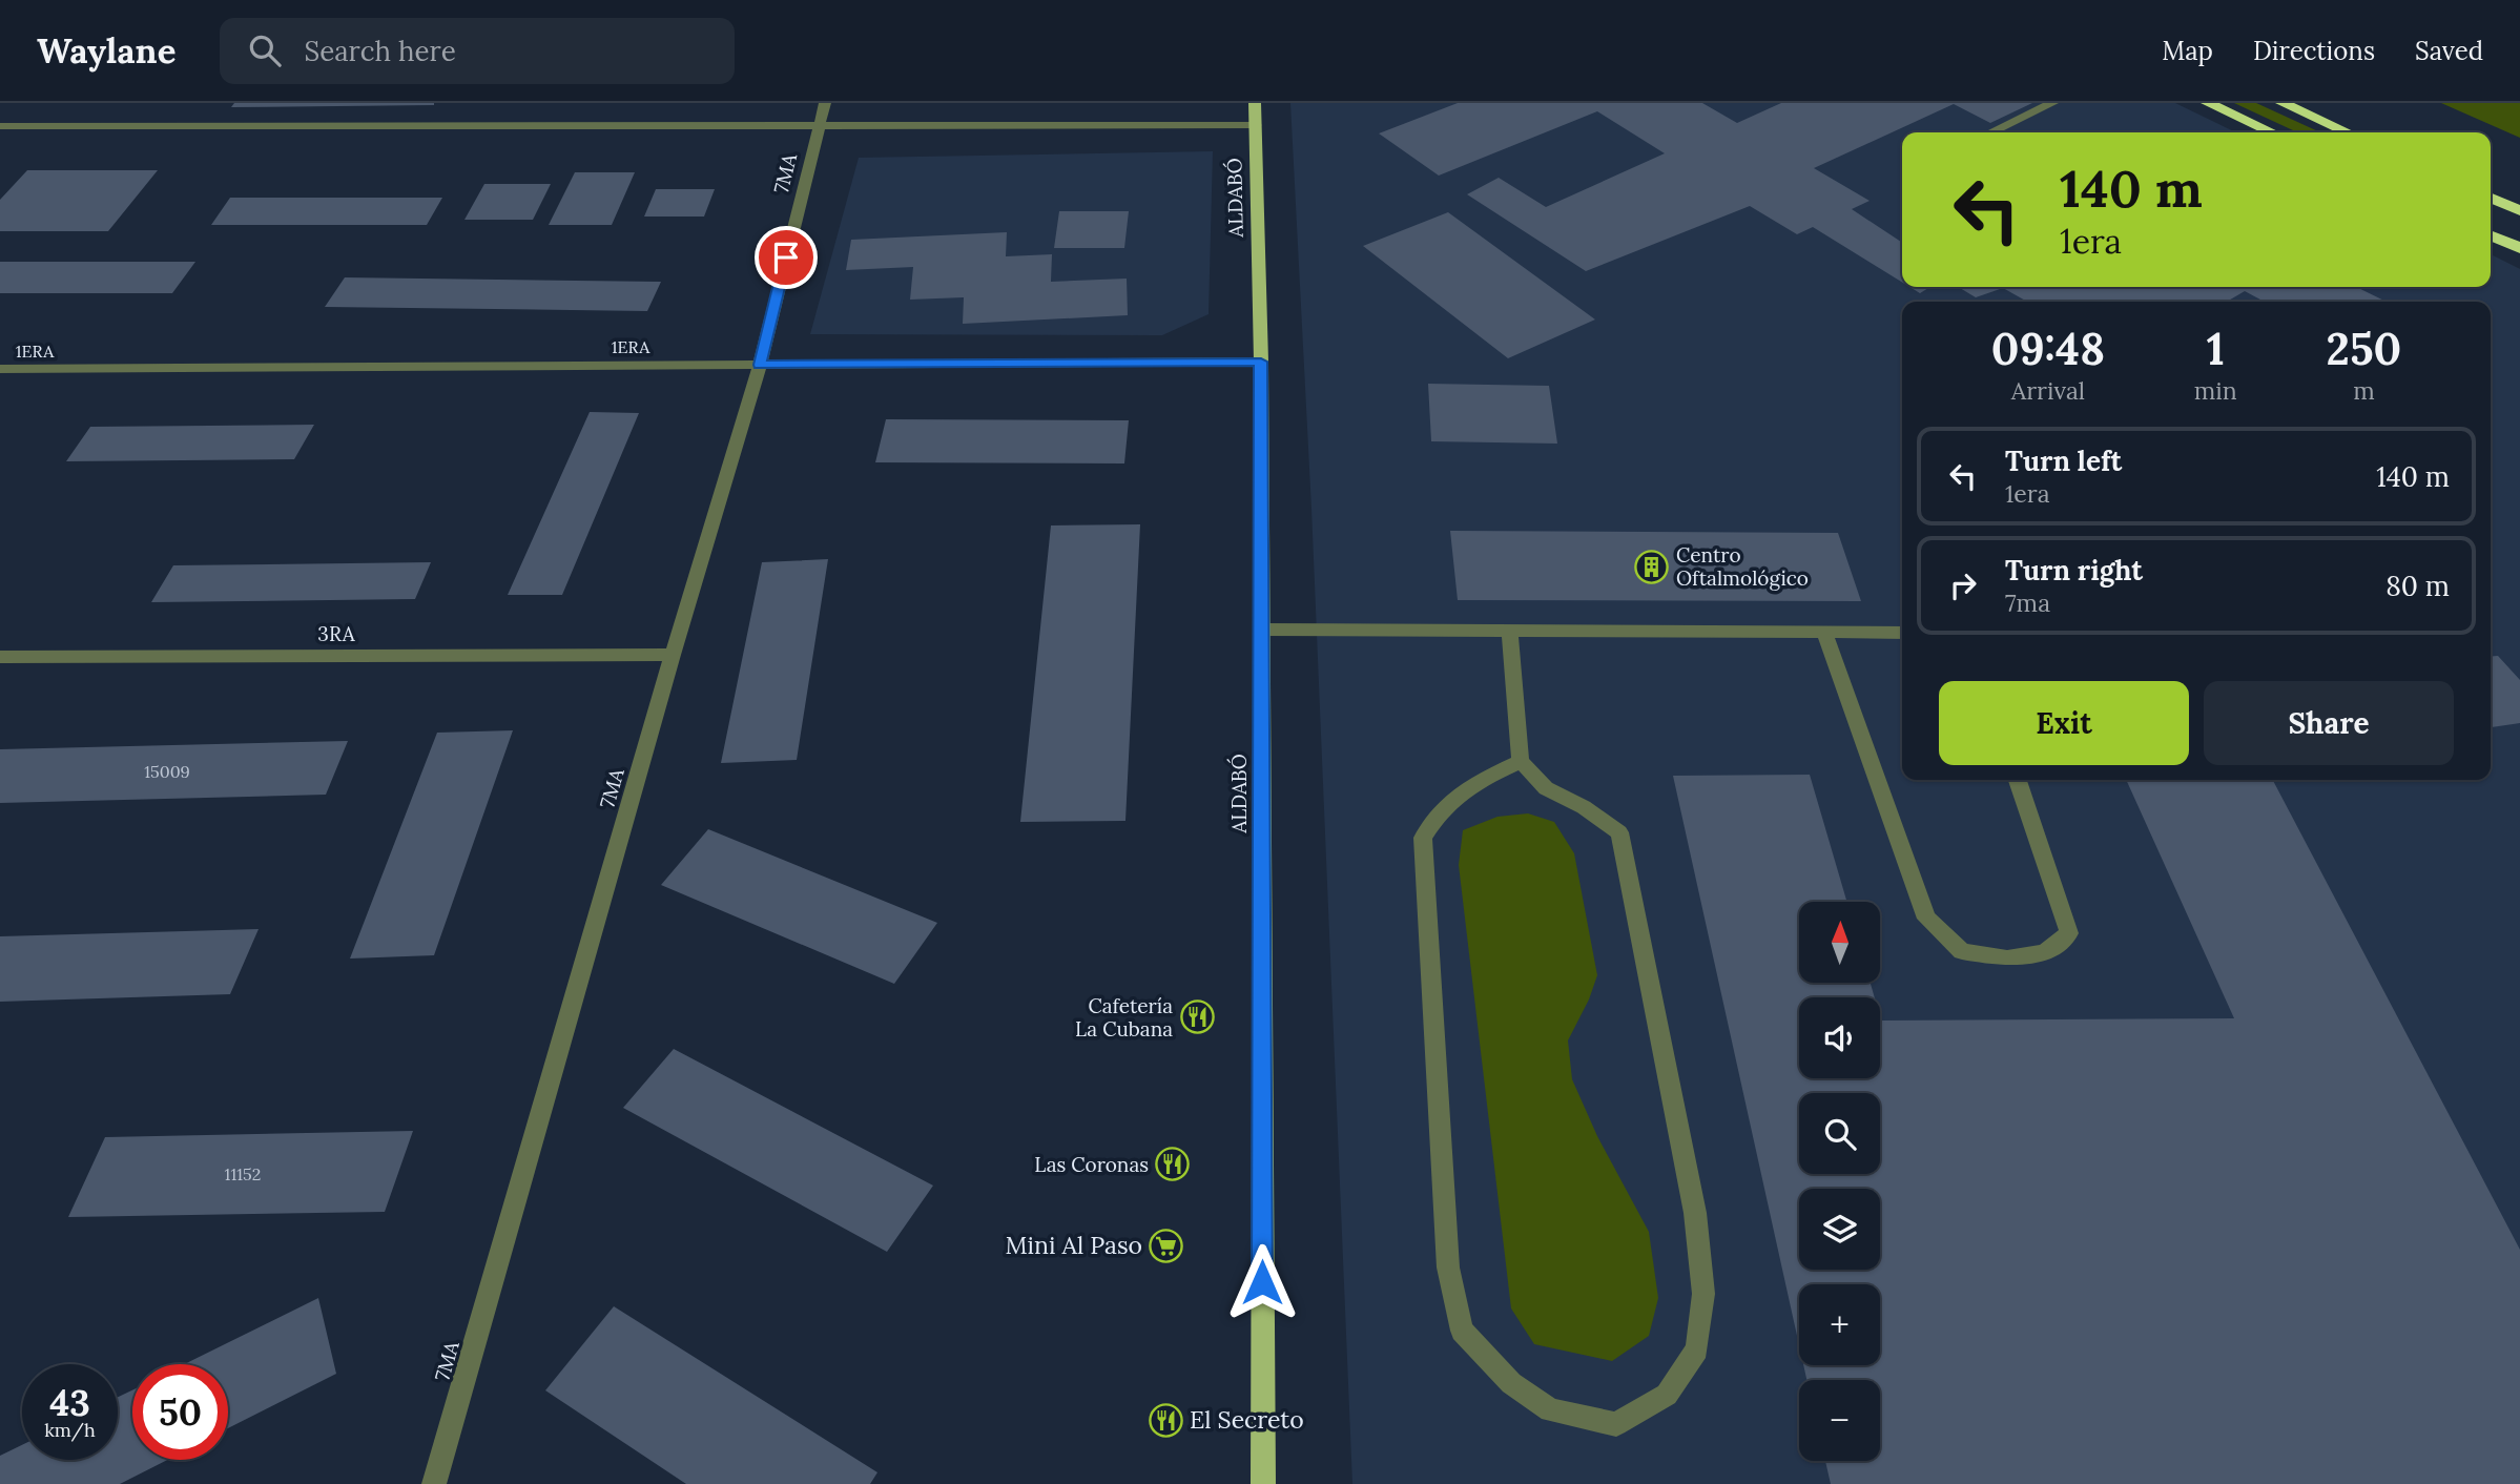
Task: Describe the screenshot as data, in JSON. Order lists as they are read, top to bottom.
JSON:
{
  "streets": {
    "main road": ["ALDABÓ"],
    "street": ["7MA", "1ERA", "3RA"]
  },
  "crossings": [
    ["7MA", "1ERA"],
    ["7MA", "3RA"],
    ["ALDABÓ", "1ERA"]
  ],
  "places": {
    "building": ["Centro Oftalmológico"],
    "restaurant": ["Cafetería La Cubana", "Las Coronas", "El Secreto"],
    "supermarket": ["Mini Al Paso"]
  },
  "house_numbers": ["15009", "11152"],
  "north": "top",
  "page": {
    "header": "Waylane",
    "search": "Search here",
    "nav": ["Map", "Directions", "Saved"],
    "turn": ["140 m", "1era"],
    "eta": [
      "09:48",
      "Arrival",
      "1",
      "min",
      "250",
      "m"
    ],
    "list": [
      {
        "name": "Turn left",
        "note": "1era",
        "value": "140 m"
      },
      {
        "name": "Turn right",
        "note": "7ma",
        "value": "80 m"
      }
    ],
    "buttons": ["Exit", "Share"],
    "map_buttons": ["+", "−"],
    "speed": "43 km/h",
    "limit": "50"
  }
}
